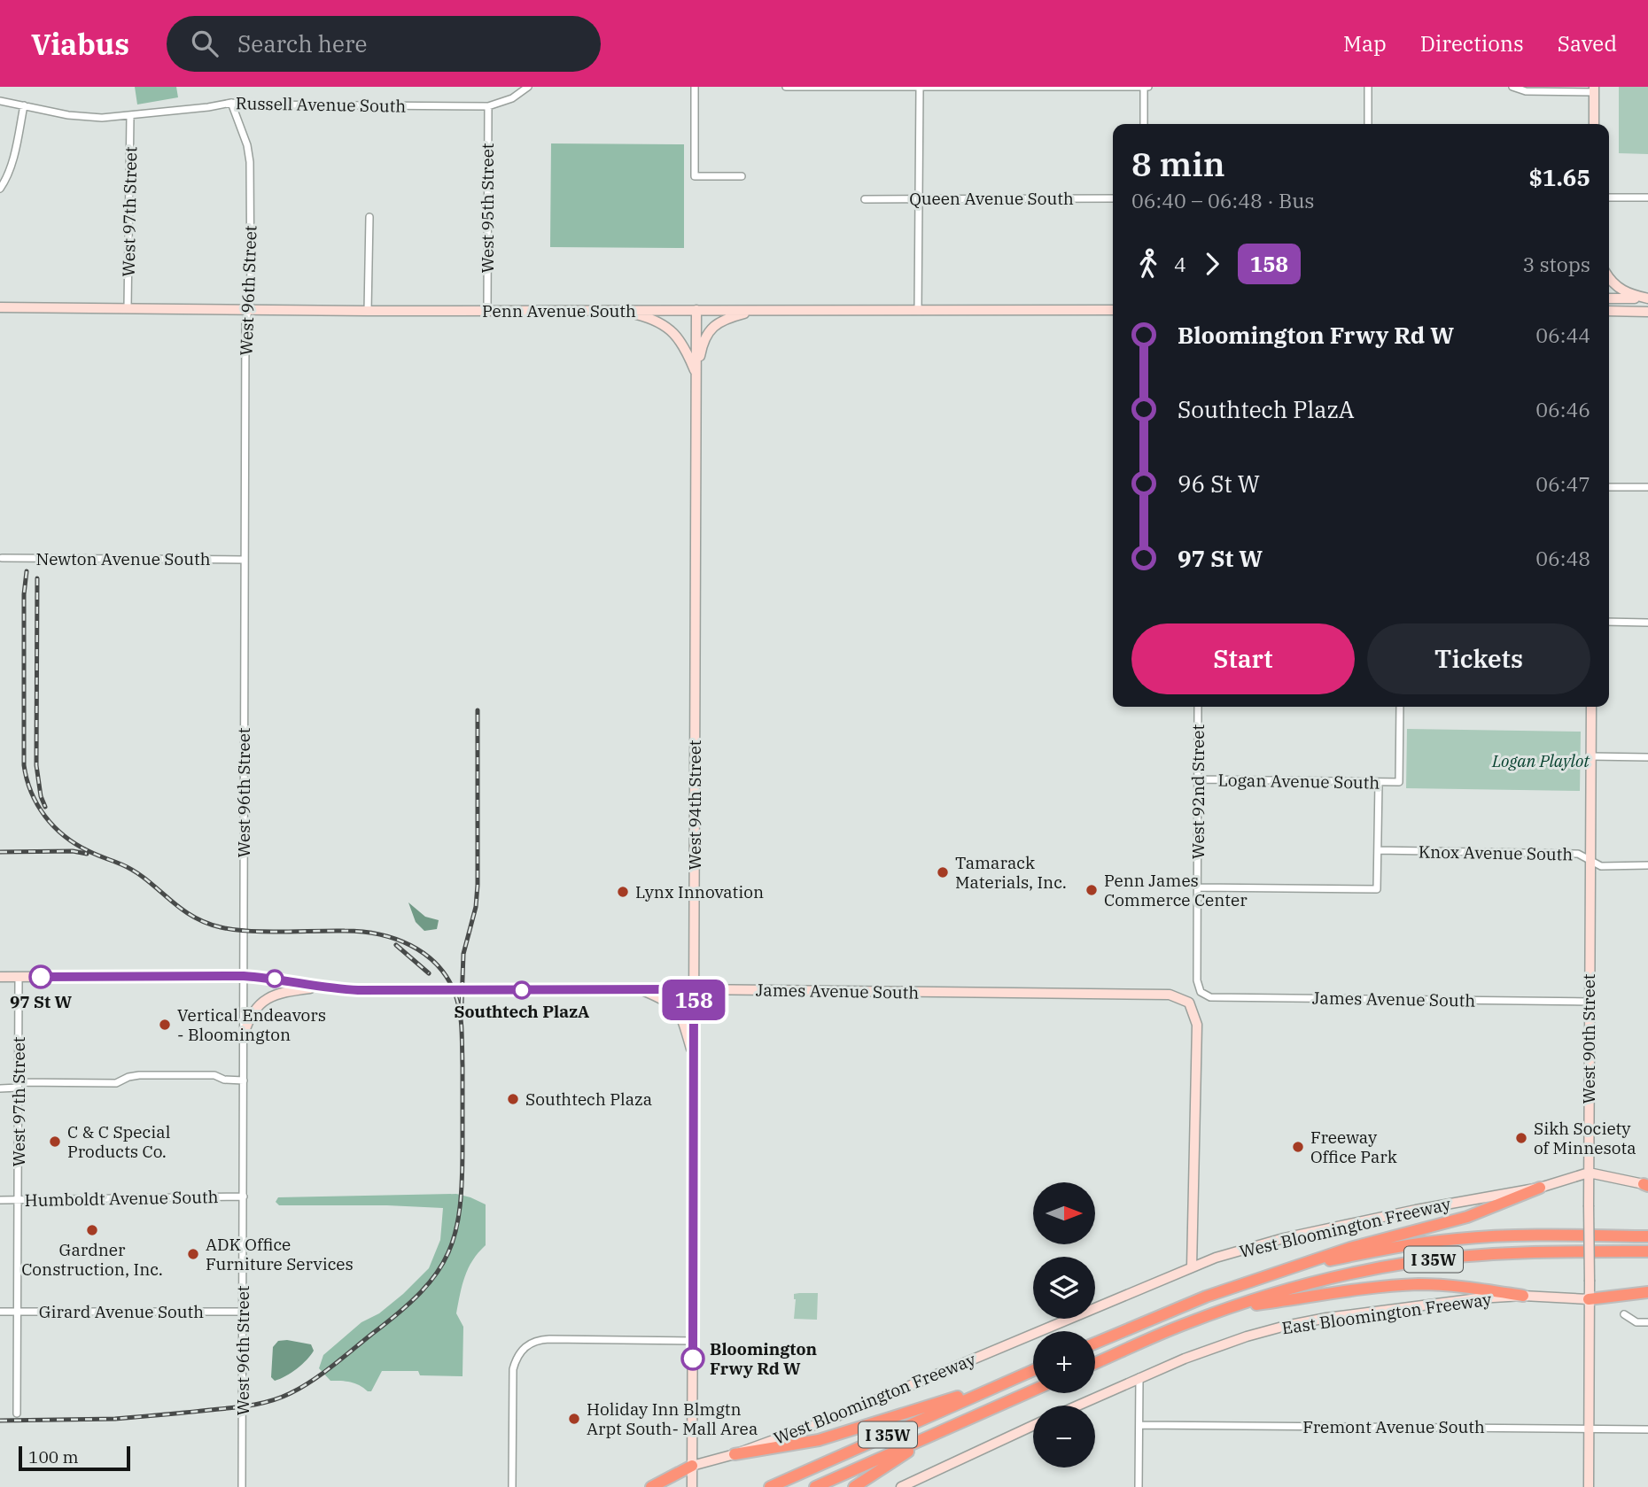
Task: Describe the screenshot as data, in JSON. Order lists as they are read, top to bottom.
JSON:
{
  "streets": {
    "highway": ["I 35W"],
    "street": [
      "Russell Avenue South",
      "Queen Avenue South",
      "West 95th Street",
      "West 97th Street",
      "West 96th Street",
      "Penn Avenue South",
      "Newton Avenue South",
      "Logan Avenue South",
      "West 92nd Street",
      "West 94th Street",
      "Knox Avenue South",
      "James Avenue South",
      "West 90th Street",
      "Humboldt Avenue South",
      "West Bloomington Freeway",
      "Girard Avenue South",
      "East Bloomington Freeway",
      "Fremont Avenue South"
    ]
  },
  "crossings": [
    ["Russell Avenue South", "West 95th Street"],
    ["Russell Avenue South", "West 97th Street"],
    ["Russell Avenue South", "West 96th Street"],
    ["West 95th Street", "Penn Avenue South"],
    ["West 97th Street", "Penn Avenue South"],
    ["West 97th Street", "James Avenue South"],
    ["West 97th Street", "Humboldt Avenue South"],
    ["West 97th Street", "Girard Avenue South"],
    ["West 96th Street", "Penn Avenue South"],
    ["West 96th Street", "Newton Avenue South"],
    ["West 96th Street", "James Avenue South"],
    ["West 96th Street", "Humboldt Avenue South"],
    ["West 96th Street", "Girard Avenue South"],
    ["Penn Avenue South", "West 94th Street"],
    ["Logan Avenue South", "West 92nd Street"],
    ["West 92nd Street", "James Avenue South"],
    ["West 94th Street", "James Avenue South"],
    ["West 94th Street", "West Bloomington Freeway"],
    ["Knox Avenue South", "West 90th Street"],
    ["James Avenue South", "West 90th Street"],
    ["James Avenue South", "West Bloomington Freeway"],
    ["West 90th Street", "West Bloomington Freeway"],
    ["West 90th Street", "East Bloomington Freeway"],
    ["West 90th Street", "Fremont Avenue South"]
  ],
  "parks": ["Logan Playlot"],
  "places": [
    "Tamarack Materials, Inc.",
    "Penn James Commerce Center",
    "Lynx Innovation",
    "97 St W",
    "Southtech PlazA",
    "Vertical Endeavors - Bloomington",
    "Southtech Plaza",
    "Sikh Society of Minnesota",
    "C & C Special Products Co.",
    "Freeway Office Park",
    "Gardner Construction, Inc.",
    "ADK Office Furniture Services",
    "Bloomington Frwy Rd W",
    "Holiday Inn Blmgtn Arpt South- Mall Area"
  ],
  "lines": ["bus line 158"],
  "scale_bar": "100 m",
  "north": "right",
  "page": {
    "header": "Viabus",
    "search": "Search here",
    "nav": ["Map", "Directions", "Saved"],
    "on_map": "158",
    "heading": ["8 min", "06:40 – 06:48 · Bus", "$1.65"],
    "legs": ["4", "158", "3 stops"],
    "list": [
      {
        "name": "Bloomington Frwy Rd W",
        "value": "06:44"
      },
      {
        "name": "Southtech PlazA",
        "value": "06:46"
      },
      {
        "name": "96 St W",
        "value": "06:47"
      },
      {
        "name": "97 St W",
        "value": "06:48"
      }
    ],
    "buttons": ["Start", "Tickets"],
    "map_buttons": ["+", "−"],
    "scale": "100 m"
  }
}
